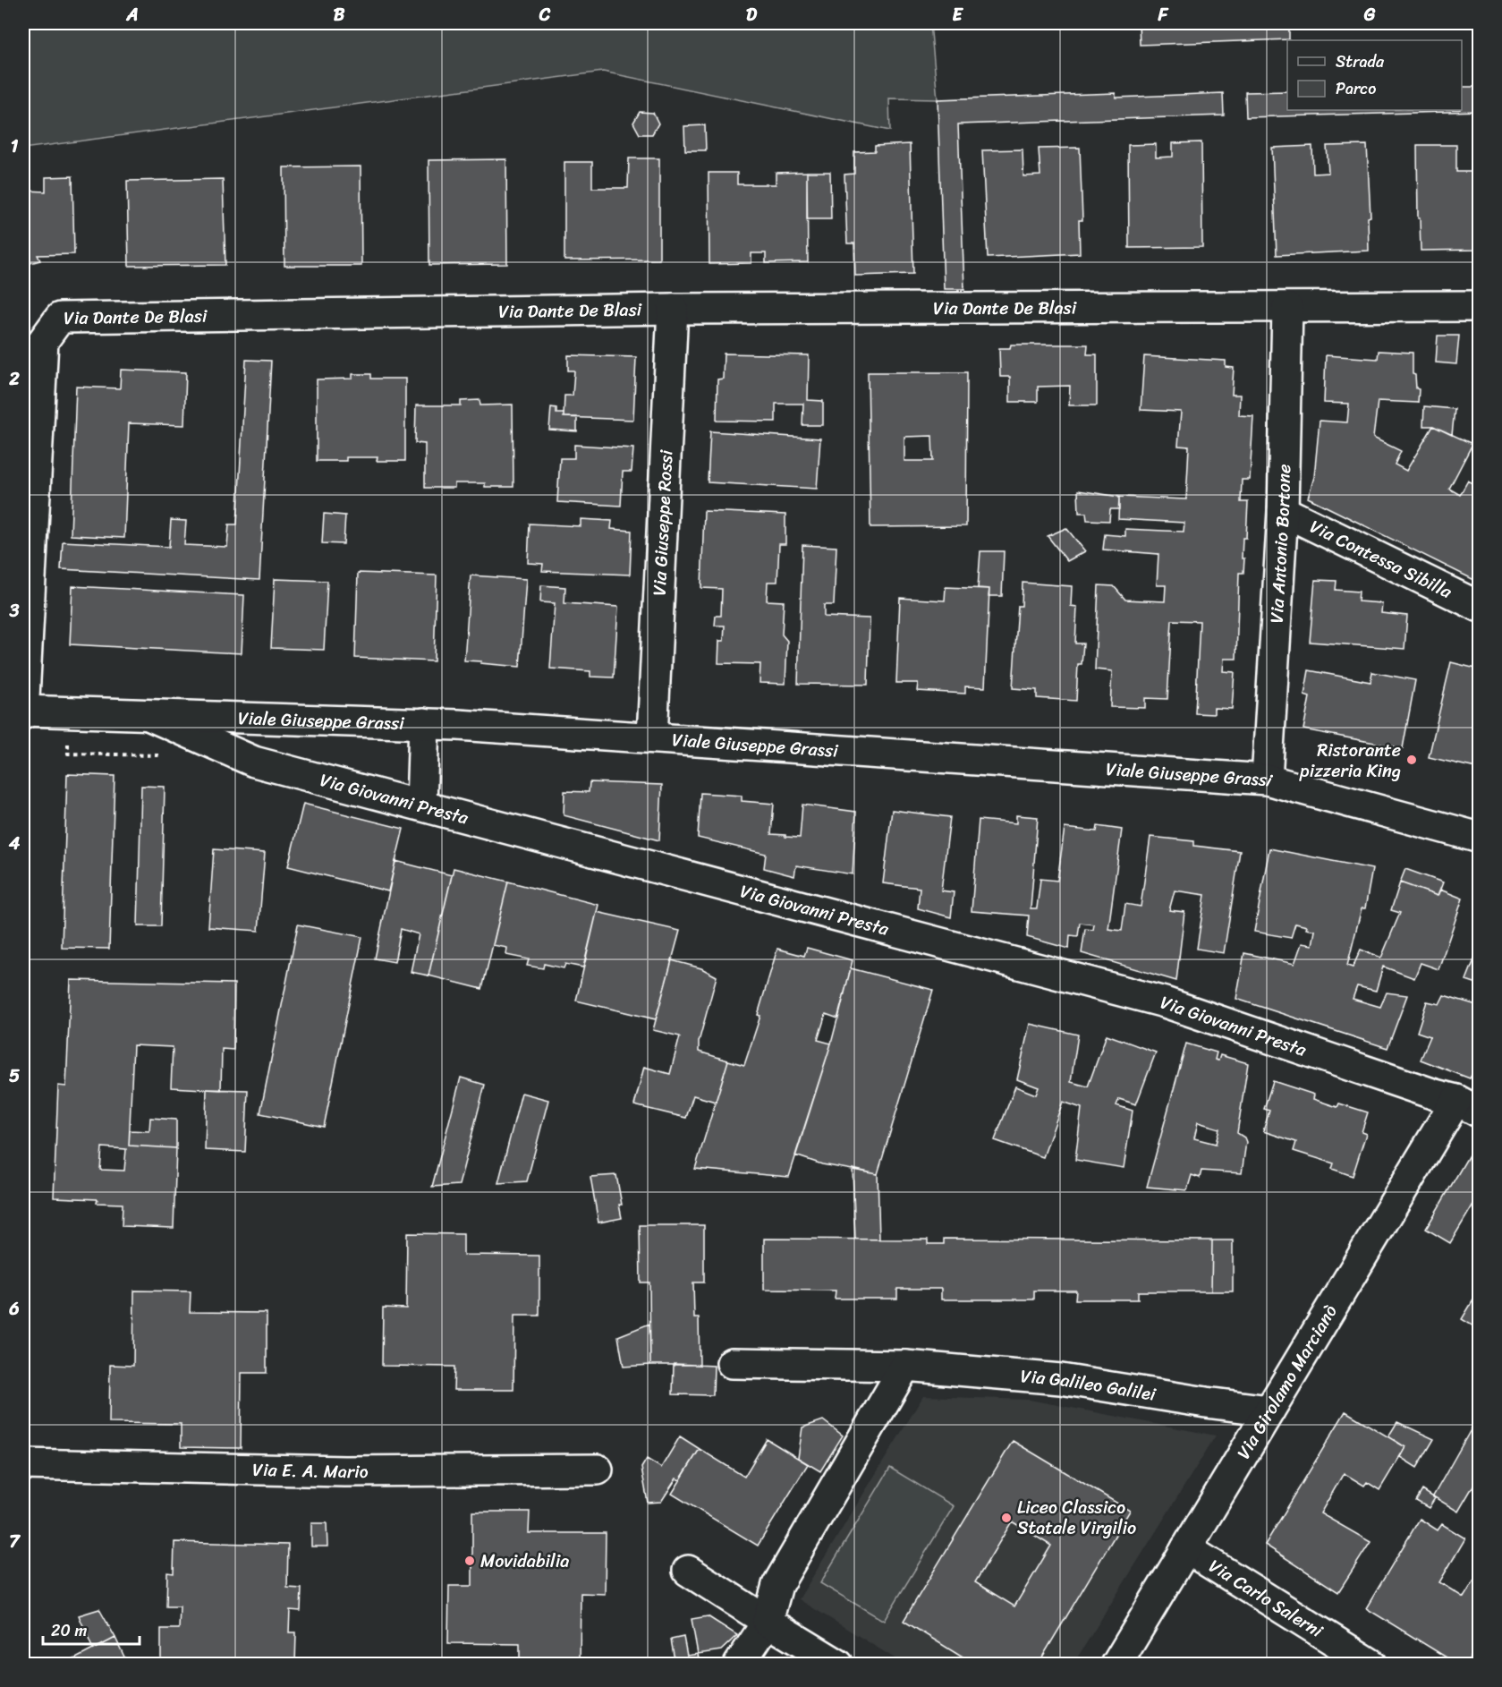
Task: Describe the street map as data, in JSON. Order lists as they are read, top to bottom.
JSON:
{
  "streets": {
    "street": [
      "Via Dante De Blasi",
      "Via Giuseppe Rossi",
      "Via Antonio Bortone",
      "Via Contessa Sibilla",
      "Viale Giuseppe Grassi",
      "Via Giovanni Presta",
      "Via Girolamo Marcianò",
      "Via Galileo Galilei",
      "Via E. A. Mario",
      "Via Carlo Salerni"
    ]
  },
  "crossings": [
    ["Via Dante De Blasi", "Via Giuseppe Rossi"],
    ["Via Dante De Blasi", "Via Antonio Bortone"],
    ["Via Dante De Blasi", "Viale Giuseppe Grassi"],
    ["Via Giuseppe Rossi", "Viale Giuseppe Grassi"],
    ["Via Antonio Bortone", "Via Contessa Sibilla"],
    ["Via Antonio Bortone", "Viale Giuseppe Grassi"],
    ["Viale Giuseppe Grassi", "Via Giovanni Presta"],
    ["Via Giovanni Presta", "Via Girolamo Marcianò"],
    ["Via Girolamo Marcianò", "Via Galileo Galilei"],
    ["Via Girolamo Marcianò", "Via Carlo Salerni"]
  ],
  "places": ["Ristorante pizzeria King", "Liceo Classico Statale Virgilio", "Movidabilia"],
  "legend": ["Strada", "Parco"],
  "scale_bar": "20 m",
  "grid": {
    "columns": [
      "A",
      "B",
      "C",
      "D",
      "E",
      "F",
      "G"
    ],
    "rows": [
      "1",
      "2",
      "3",
      "4",
      "5",
      "6",
      "7"
    ]
  }
}
